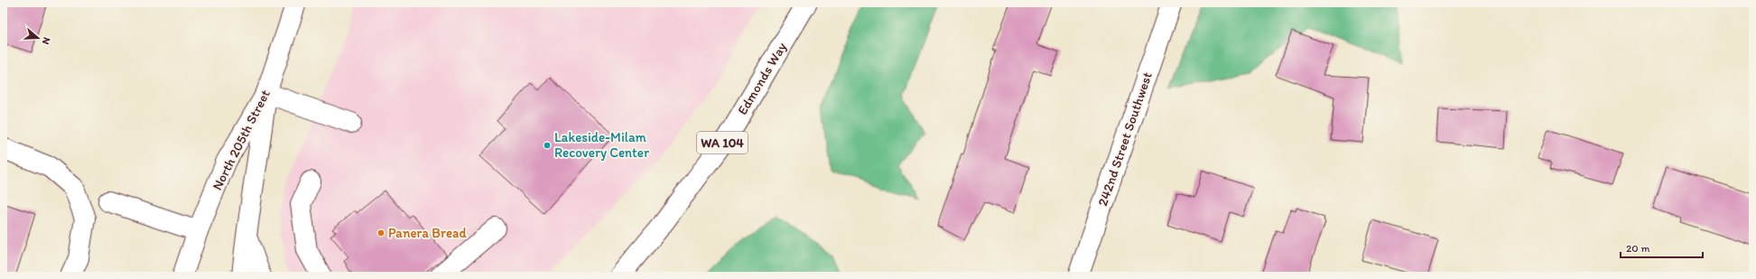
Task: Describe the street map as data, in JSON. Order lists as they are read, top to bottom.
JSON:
{
  "streets": {
    "main road": [
      "Edmonds Way",
      "242nd Street Southwest",
      "North 205th Street",
      "WA 104"
    ]
  },
  "places": ["Lakeside-Milam Recovery Center", "Panera Bread"],
  "scale_bar": "20 m",
  "north": "right"
}
